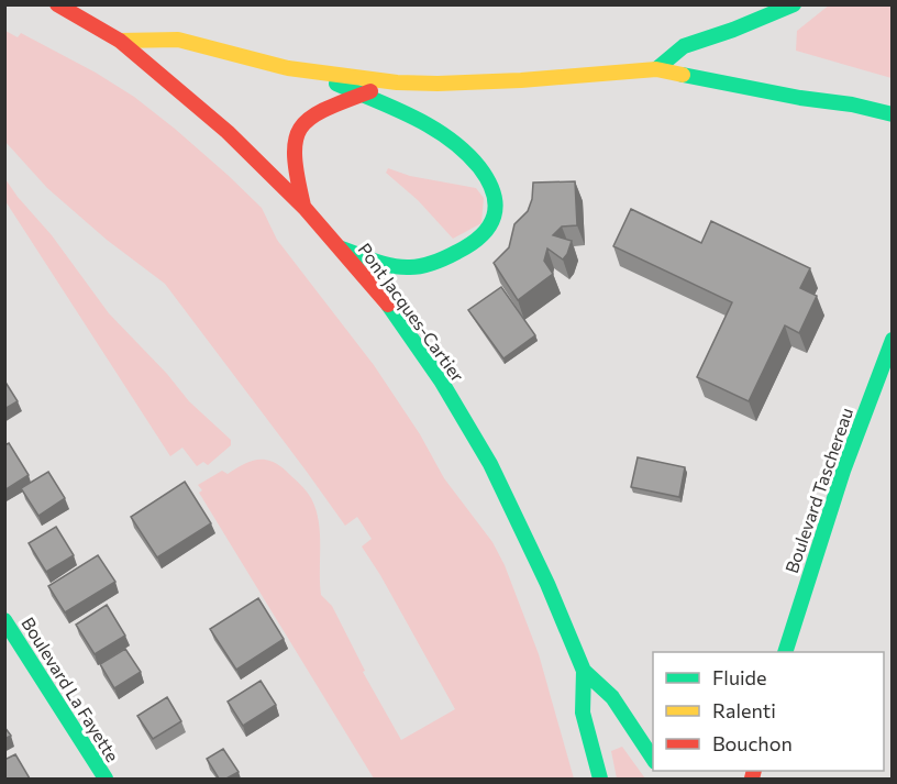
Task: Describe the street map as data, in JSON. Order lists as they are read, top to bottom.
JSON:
{
  "streets": {
    "main road": ["Pont Jacques-Cartier", "Boulevard Taschereau", "Boulevard La Fayette"]
  },
  "legend": ["Fluide", "Ralenti", "Bouchon"]
}
